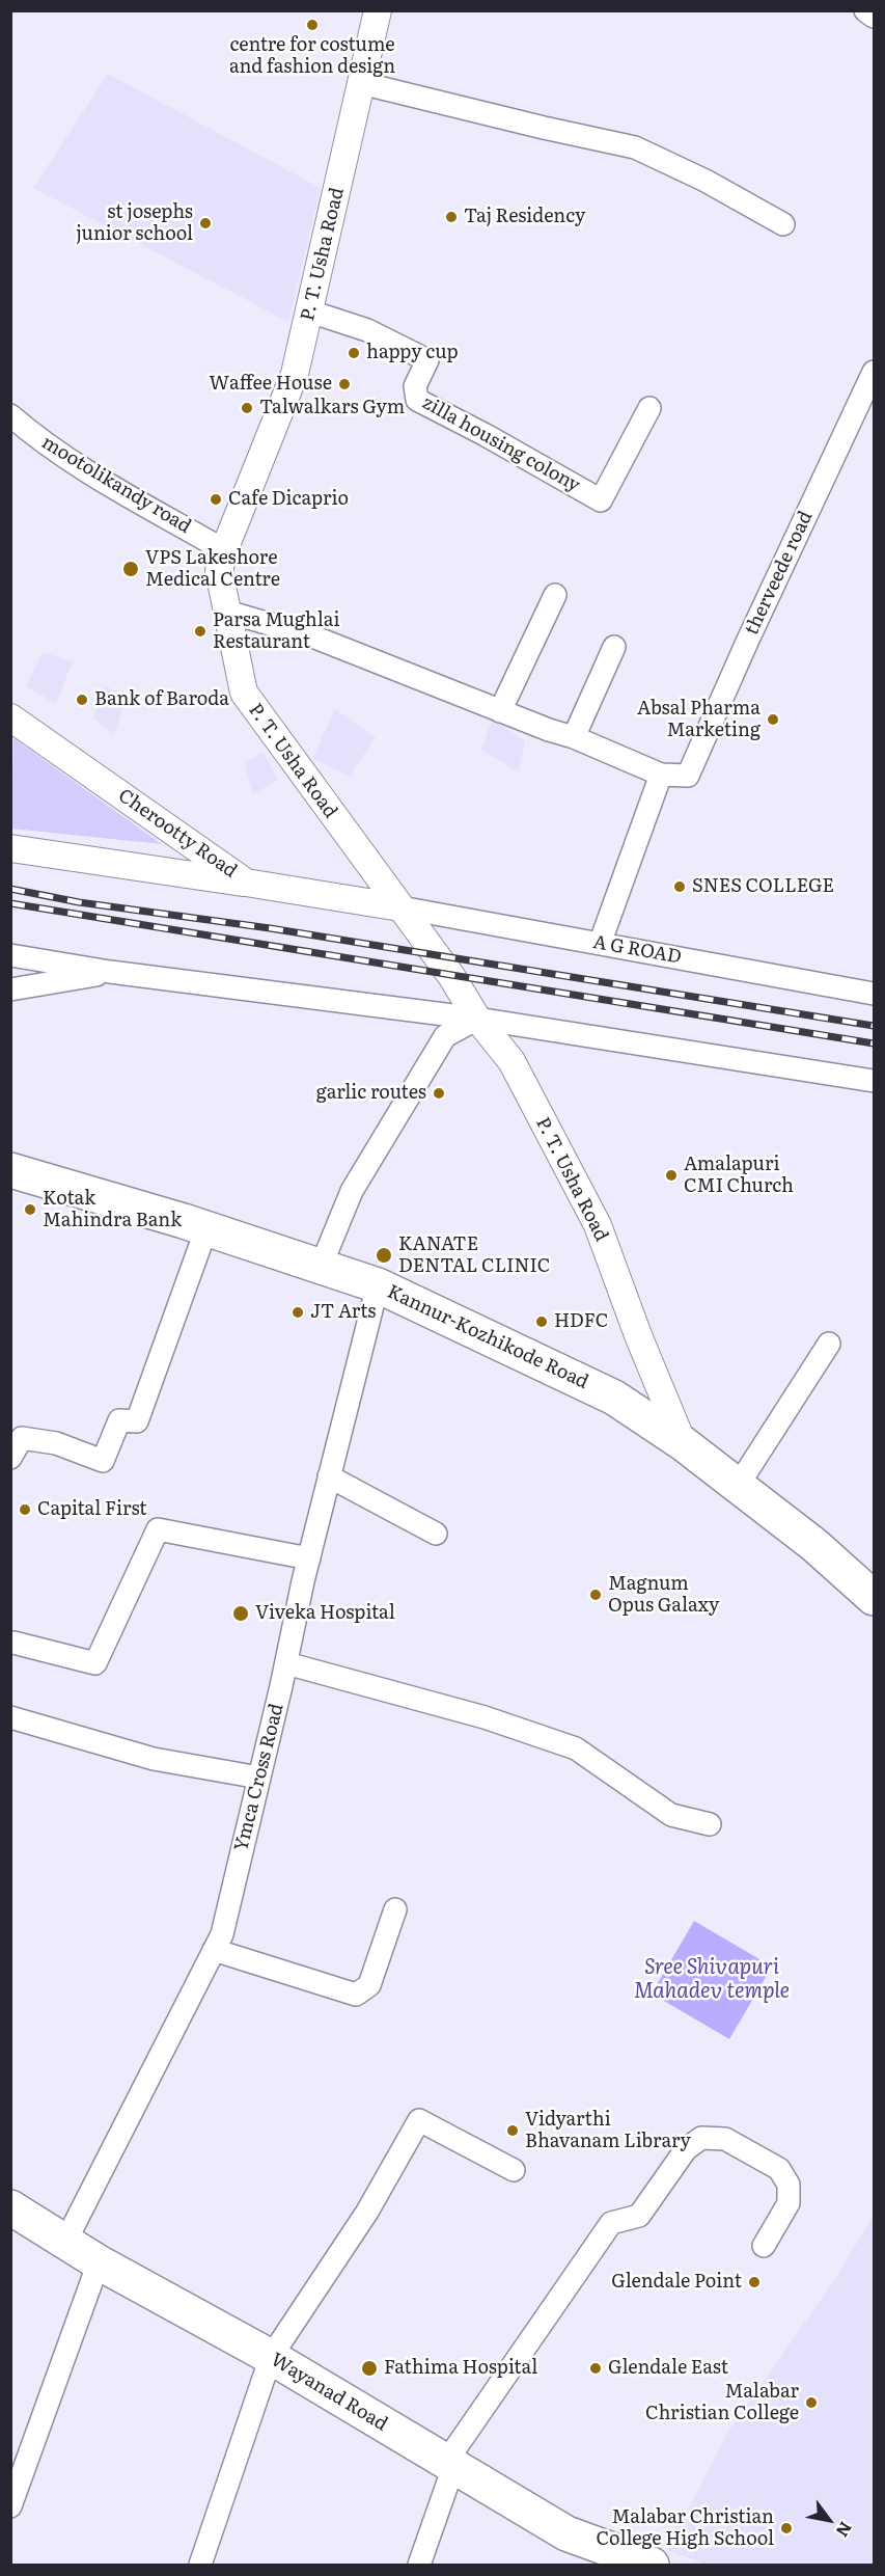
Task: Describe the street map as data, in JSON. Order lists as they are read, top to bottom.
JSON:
{
  "streets": {
    "main road": ["Kannur-Kozhikode Road", "Wayanad Road"],
    "street": [
      "P. T. Usha Road",
      "zilla housing colony",
      "mootolikandy road",
      "therveede road",
      "Cherootty Road",
      "A G ROAD",
      "Ymca Cross Road"
    ]
  },
  "crossings": [
    ["P. T. Usha Road", "zilla housing colony"],
    ["P. T. Usha Road", "mootolikandy road"],
    ["P. T. Usha Road", "Cherootty Road"],
    ["P. T. Usha Road", "A G ROAD"],
    ["P. T. Usha Road", "Kannur-Kozhikode Road"],
    ["Cherootty Road", "A G ROAD"],
    ["Kannur-Kozhikode Road", "Ymca Cross Road"],
    ["Ymca Cross Road", "Wayanad Road"]
  ],
  "water": ["Sree Shivapuri Mahadev temple"],
  "places": [
    "centre for costume and fashion design",
    "Taj Residency",
    "st josephs junior school",
    "happy cup",
    "Waffee House",
    "Talwalkars Gym",
    "Cafe Dicaprio",
    "VPS Lakeshore Medical Centre",
    "Parsa Mughlai Restaurant",
    "Bank of Baroda",
    "Absal Pharma Marketing",
    "SNES COLLEGE",
    "garlic routes",
    "Amalapuri CMI Church",
    "Kotak Mahindra Bank",
    "KANATE DENTAL CLINIC",
    "JT Arts",
    "HDFC",
    "Capital First",
    "Magnum Opus Galaxy",
    "Viveka Hospital",
    "Vidyarthi Bhavanam Library",
    "Glendale Point",
    "Fathima Hospital",
    "Glendale East",
    "Malabar Christian College",
    "Malabar Christian College High School"
  ],
  "north": "bottom right"
}
